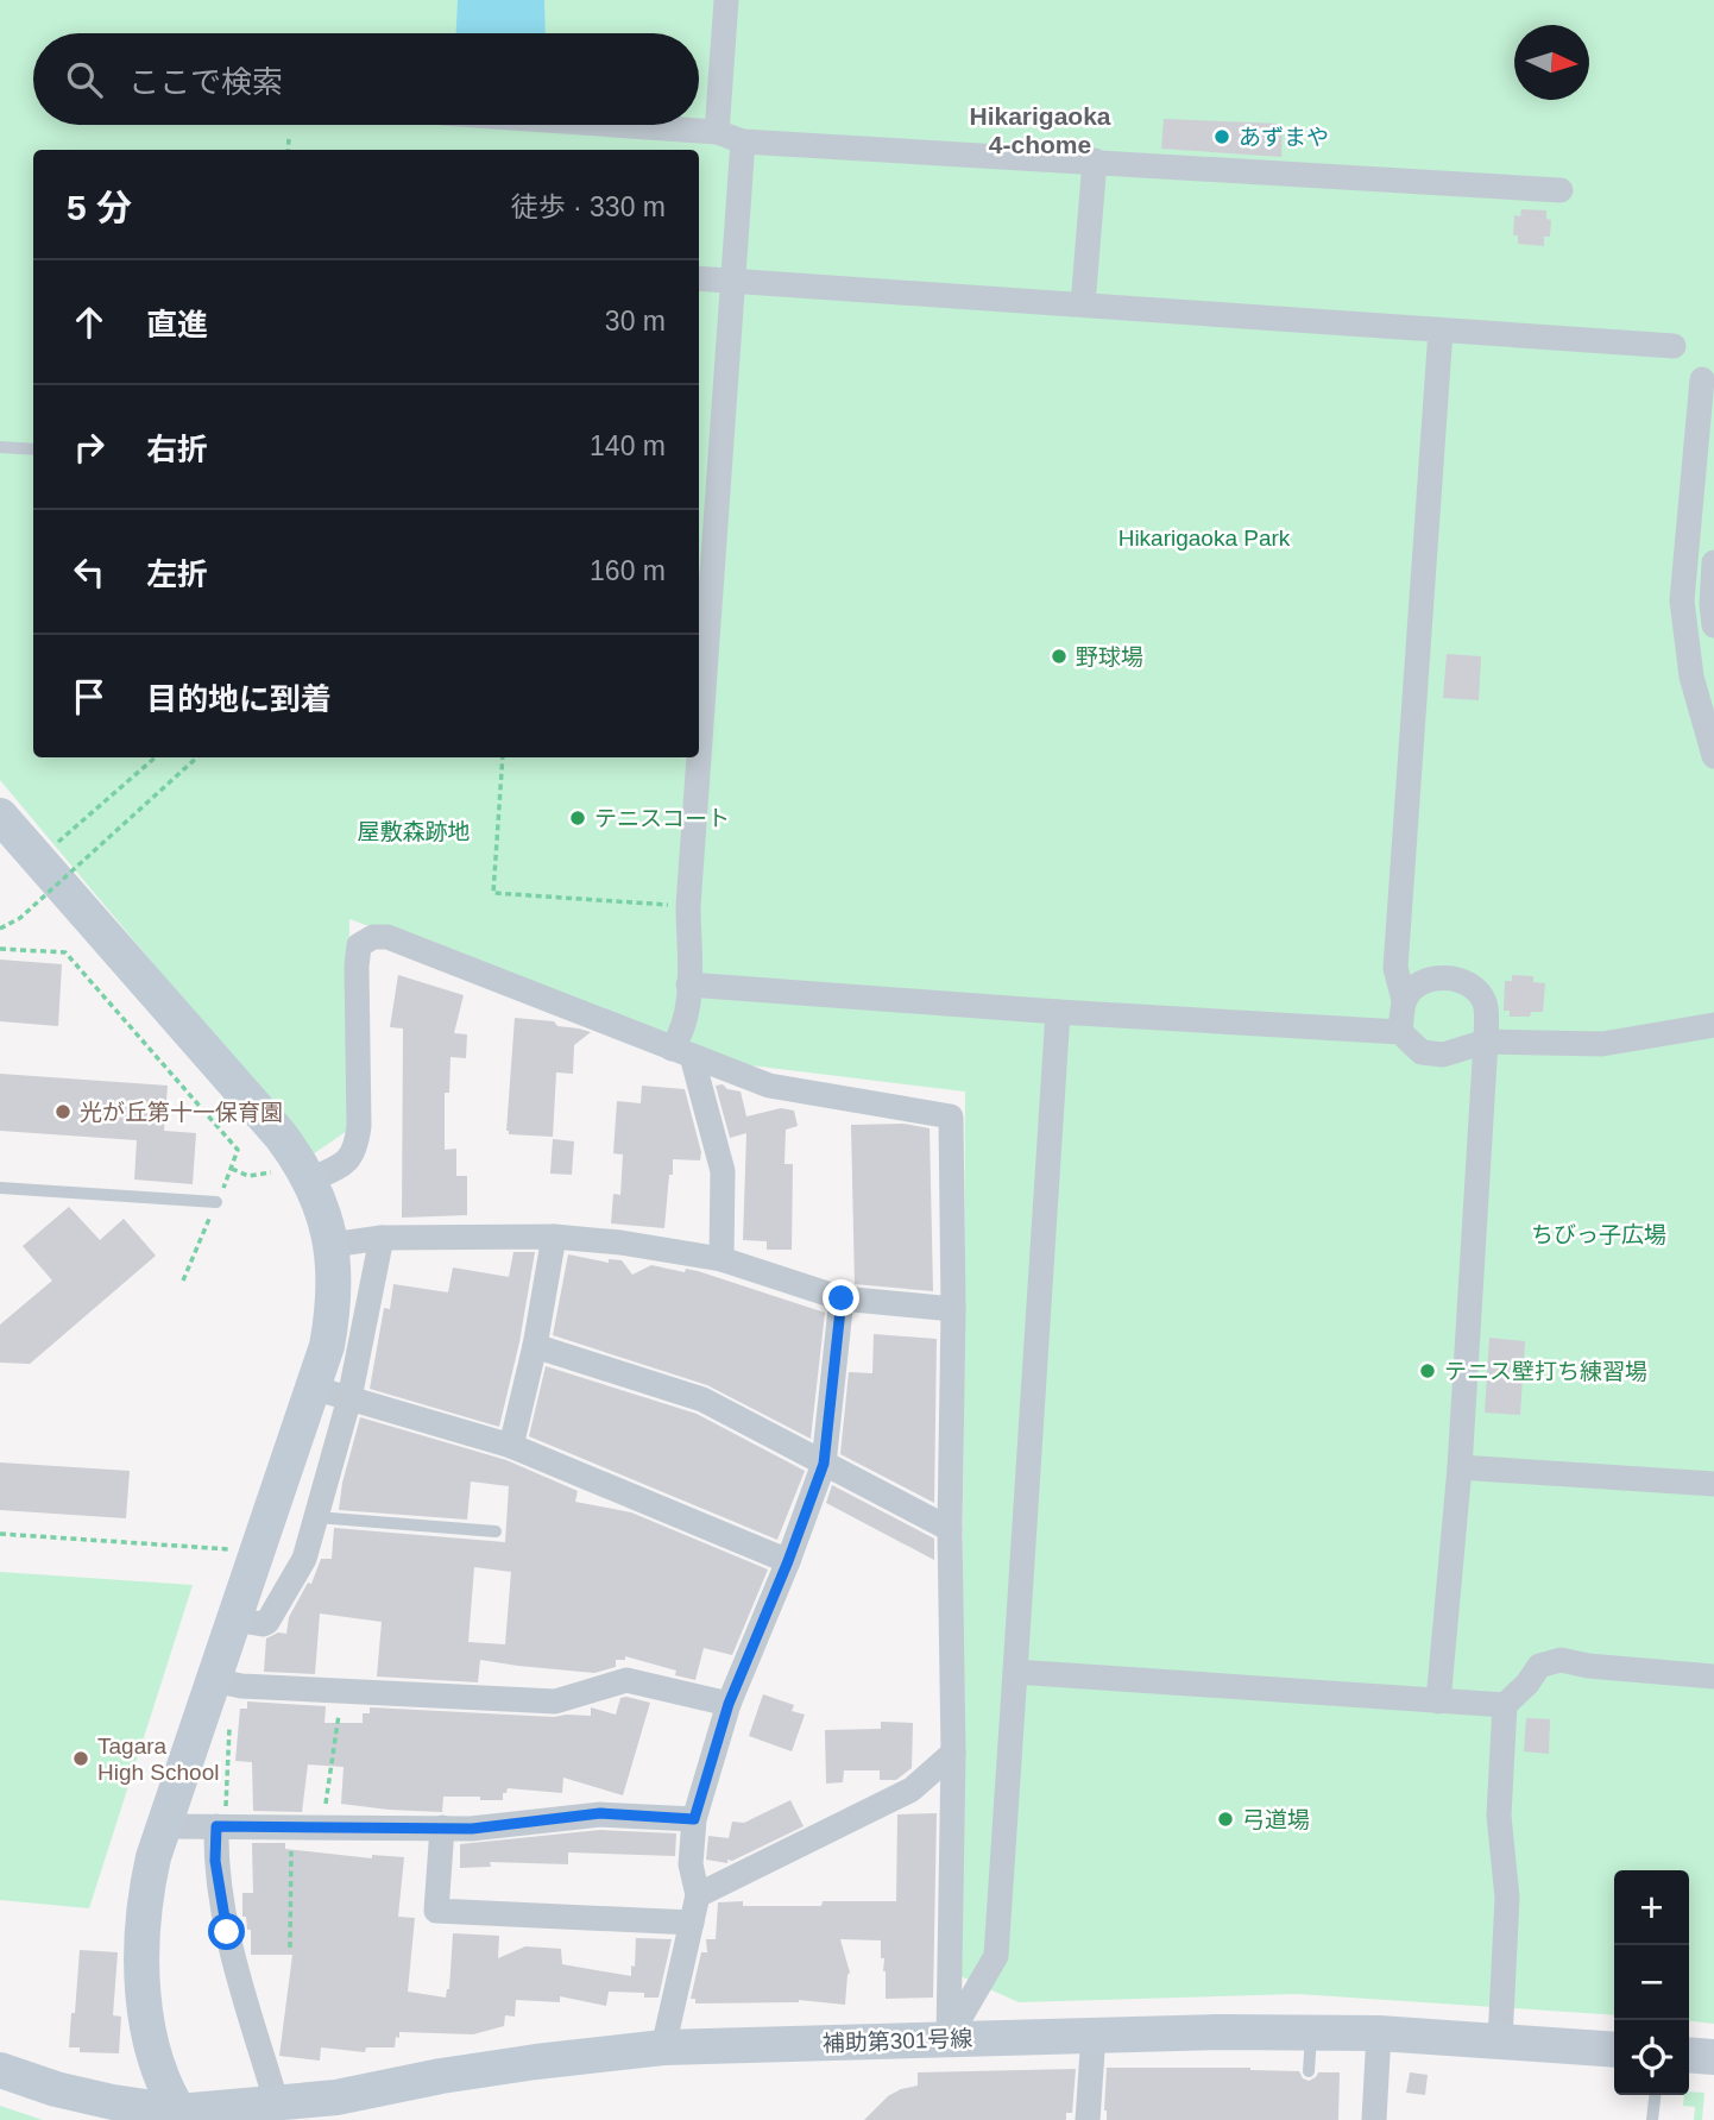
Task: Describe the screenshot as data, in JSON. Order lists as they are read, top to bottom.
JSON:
{
  "streets": {
    "street": ["補助第301号線"]
  },
  "districts": ["Hikarigaoka 4-chome"],
  "parks": ["Hikarigaoka Park", "屋敷森跡地", "ちびっ子広場"],
  "places": [
    "あずまや",
    "野球場",
    "テニスコート",
    "光が丘第十一保育園",
    "テニス壁打ち練習場",
    "Tagara High School",
    "弓道場"
  ],
  "north": "right",
  "page": {
    "search": "ここで検索",
    "heading": ["5 分", "徒歩 · 330 m"],
    "list": [
      ["直進", "30 m"],
      ["右折", "140 m"],
      ["左折", "160 m"],
      "目的地に到着"
    ],
    "map_buttons": ["+", "−"]
  }
}
